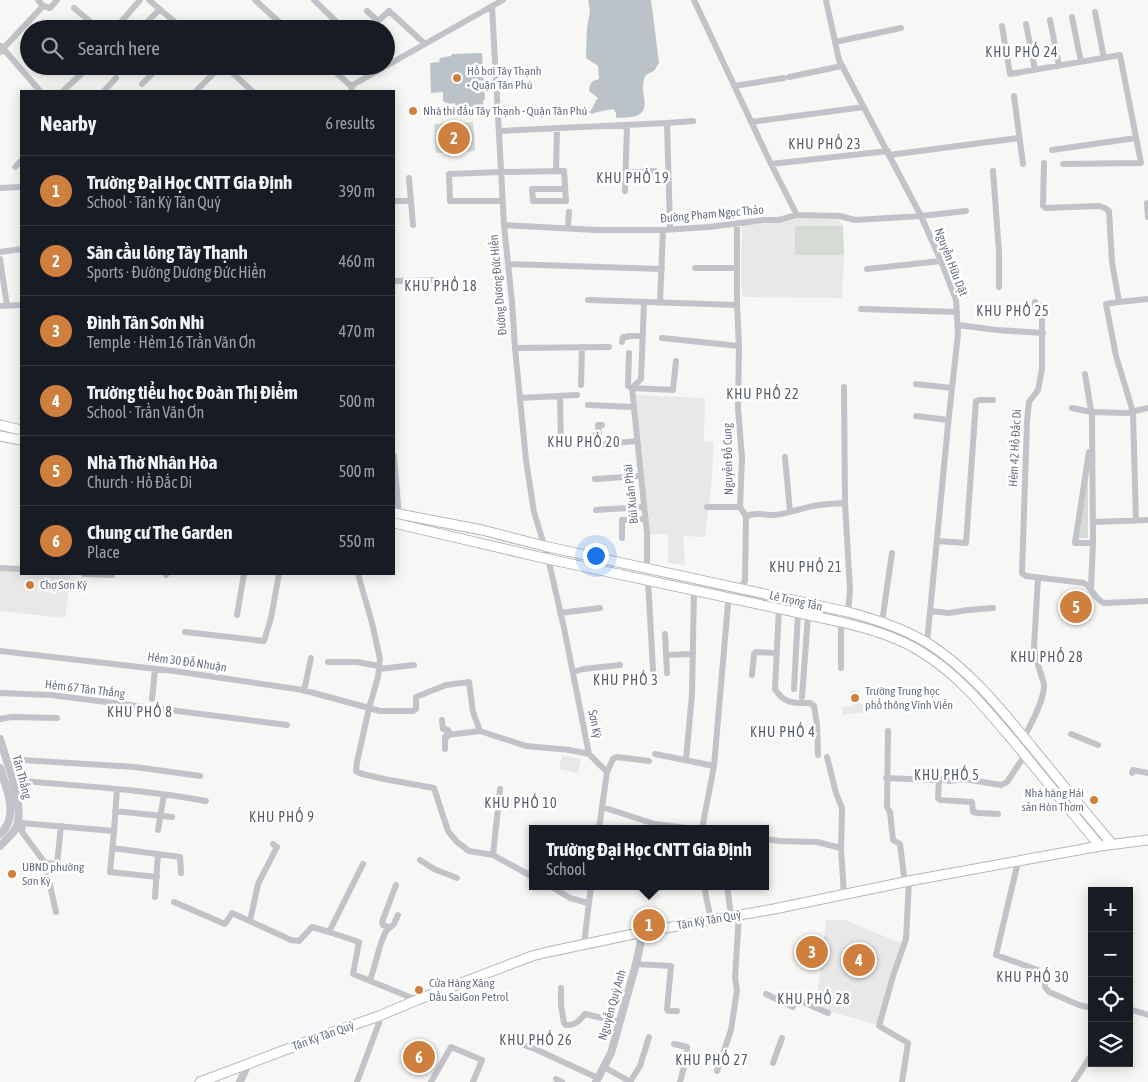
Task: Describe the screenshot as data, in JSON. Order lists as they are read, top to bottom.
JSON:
{
  "streets": {
    "main road": ["Lê Trọng Tấn", "Tân Kỳ Tân Quý"],
    "street": [
      "Đường Phạm Ngọc Thảo",
      "Nguyễn Hữu Dật",
      "Đường Dương Đức Hiền",
      "Hẻm 42 Hồ Đắc Di",
      "Nguyễn Đỗ Cung",
      "Bùi Xuân Phái",
      "Hẻm 30 Đỗ Nhuận",
      "Hẻm 67 Tân Thắng",
      "Sơn Kỳ",
      "Tân Thắng",
      "Nguyễn Quý Anh"
    ]
  },
  "crossings": [
    ["Đường Phạm Ngọc Thảo", "Nguyễn Hữu Dật"],
    ["Đường Phạm Ngọc Thảo", "Đường Dương Đức Hiền"],
    ["Đường Phạm Ngọc Thảo", "Nguyễn Đỗ Cung"],
    ["Nguyễn Hữu Dật", "Lê Trọng Tấn"],
    ["Đường Dương Đức Hiền", "Lê Trọng Tấn"],
    ["Đường Dương Đức Hiền", "Sơn Kỳ"],
    ["Bùi Xuân Phái", "Lê Trọng Tấn"],
    ["Lê Trọng Tấn", "Sơn Kỳ"],
    ["Lê Trọng Tấn", "Tân Kỳ Tân Quý"],
    ["Tân Kỳ Tân Quý", "Nguyễn Quý Anh"]
  ],
  "districts": [
    "KHU PHỐ 24",
    "KHU PHỐ 23",
    "KHU PHỐ 19",
    "KHU PHỐ 18",
    "KHU PHỐ 25",
    "KHU PHỐ 22",
    "KHU PHỐ 20",
    "KHU PHỐ 21",
    "KHU PHỐ 28",
    "KHU PHỐ 3",
    "KHU PHỐ 8",
    "KHU PHỐ 4",
    "KHU PHỐ 5",
    "KHU PHỐ 10",
    "KHU PHỐ 9",
    "KHU PHỐ 30",
    "KHU PHỐ 28",
    "KHU PHỐ 26",
    "KHU PHỐ 27"
  ],
  "places": [
    "Hồ bơi Tây Thạnh - Quận Tân Phú",
    "Nhà thi đấu Tây Thạnh - Quận Tân Phú",
    "Chợ Sơn Kỳ",
    "Trường Trung học phổ thông Vĩnh Viễn",
    "Nhà hàng Hải sản Hòn Thơm",
    "UBND phường Sơn Kỳ",
    "Cửa Hàng Xăng Dầu SaiGon Petrol"
  ],
  "page": {
    "search": "Search here",
    "heading": ["Nearby", "6 results"],
    "pins": [
      "2",
      "5",
      "1",
      "3",
      "4",
      "6"
    ],
    "list": [
      {
        "mark": "1",
        "name": "Trường Đại Học CNTT Gia Định",
        "note": "School · Tân Kỳ Tân Quý",
        "value": "390 m"
      },
      {
        "mark": "2",
        "name": "Sân cầu lông Tây Thạnh",
        "note": "Sports · Đường Dương Đức Hiền",
        "value": "460 m"
      },
      {
        "mark": "3",
        "name": "Đình Tân Sơn Nhì",
        "note": "Temple · Hẻm 16 Trần Văn Ơn",
        "value": "470 m"
      },
      {
        "mark": "4",
        "name": "Trường tiểu học Đoàn Thị Điểm",
        "note": "School · Trần Văn Ơn",
        "value": "500 m"
      },
      {
        "mark": "5",
        "name": "Nhà Thờ Nhân Hòa",
        "note": "Church · Hồ Đắc Di",
        "value": "500 m"
      },
      {
        "mark": "6",
        "name": "Chung cư The Garden",
        "note": "Place",
        "value": "550 m"
      }
    ],
    "popup": ["Trường Đại Học CNTT Gia Định", "School"],
    "map_buttons": ["+", "−"]
  }
}
